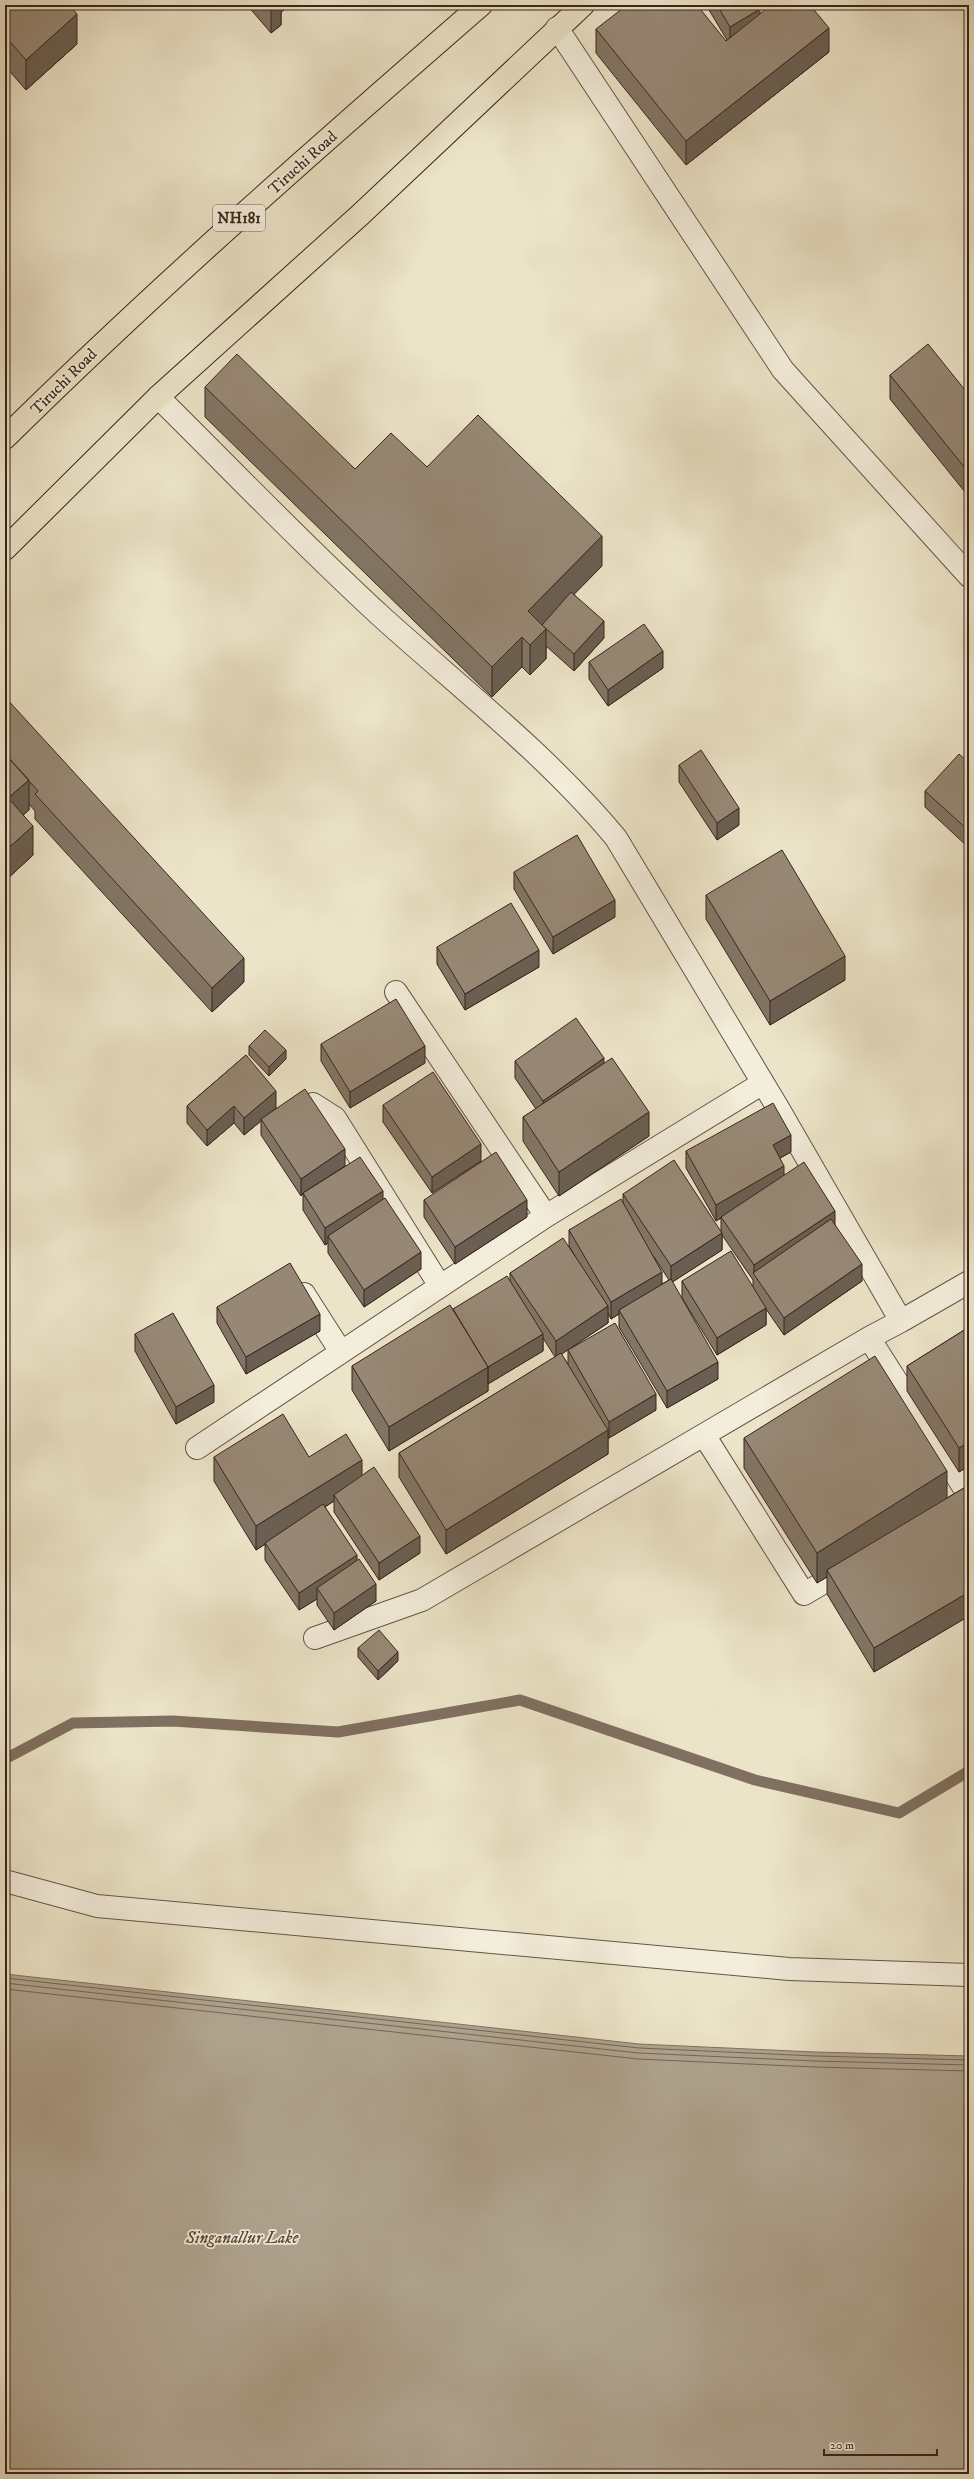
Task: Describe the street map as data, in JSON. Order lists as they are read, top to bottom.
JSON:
{
  "streets": {
    "highway": ["Tiruchi Road", "NH181"]
  },
  "water": ["Singanallur Lake"],
  "scale_bar": "20 m"
}
